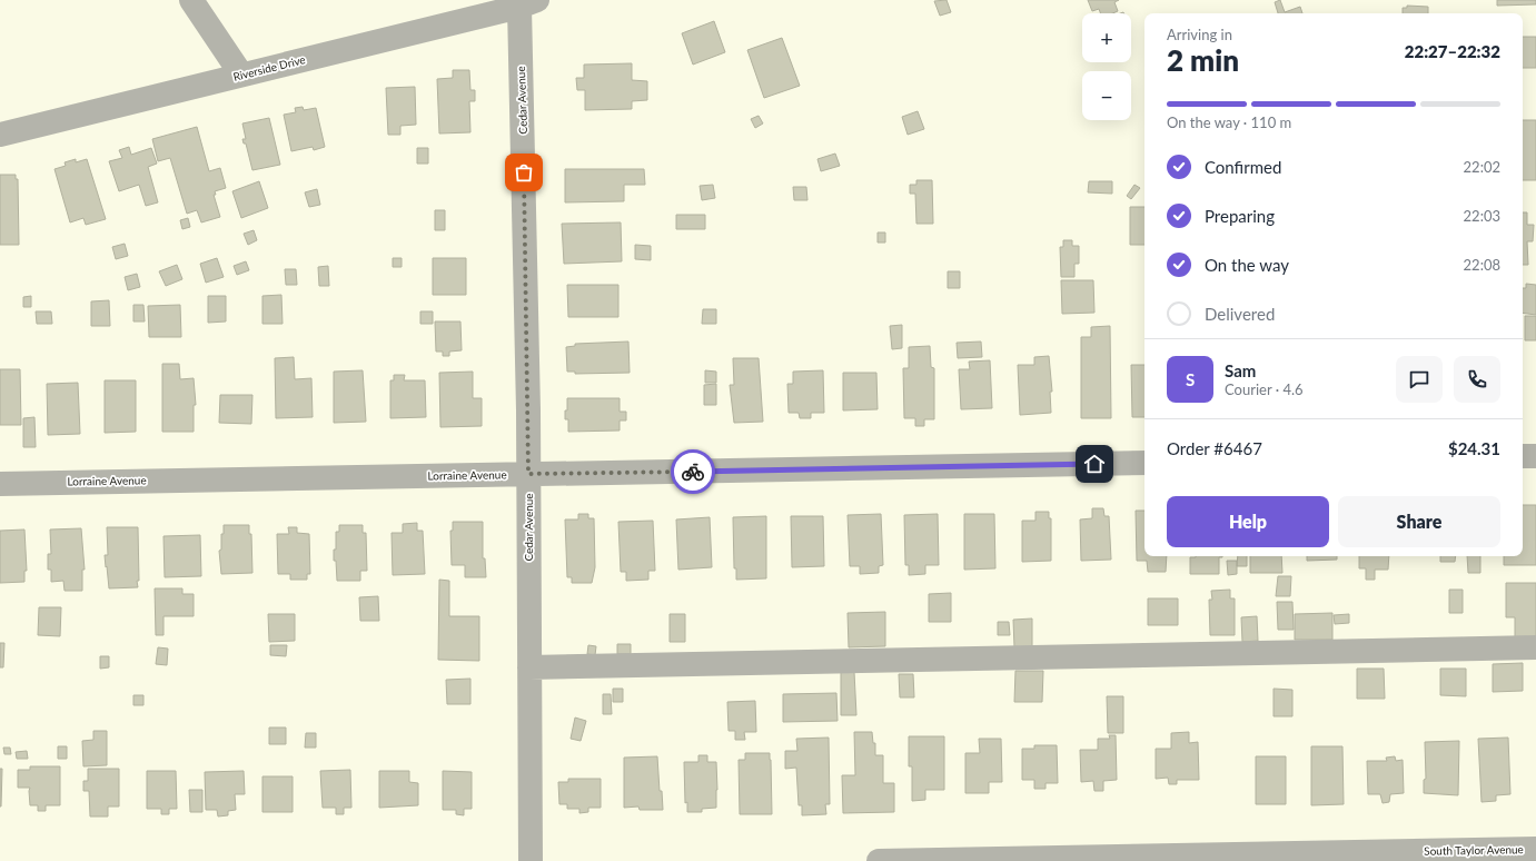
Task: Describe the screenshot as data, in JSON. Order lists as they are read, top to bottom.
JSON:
{
  "streets": {
    "street": [
      "Riverside Drive",
      "Cedar Avenue",
      "Lorraine Avenue",
      "South Taylor Avenue"
    ]
  },
  "crossings": [
    ["Riverside Drive", "Cedar Avenue"],
    ["Cedar Avenue", "Lorraine Avenue"]
  ],
  "page": {
    "map_buttons": ["+", "−"],
    "heading": ["2 min", "Arriving in", "22:27–22:32"],
    "panel": [
      "Sam",
      "Courier · 4.6",
      "Order #6467",
      "$24.31"
    ],
    "bar": "On the way · 110 m",
    "list": [
      ["Confirmed", "22:02"],
      ["Preparing", "22:03"],
      ["On the way", "22:08"],
      "Delivered"
    ],
    "round": "S",
    "buttons": ["Help", "Share"]
  }
}
